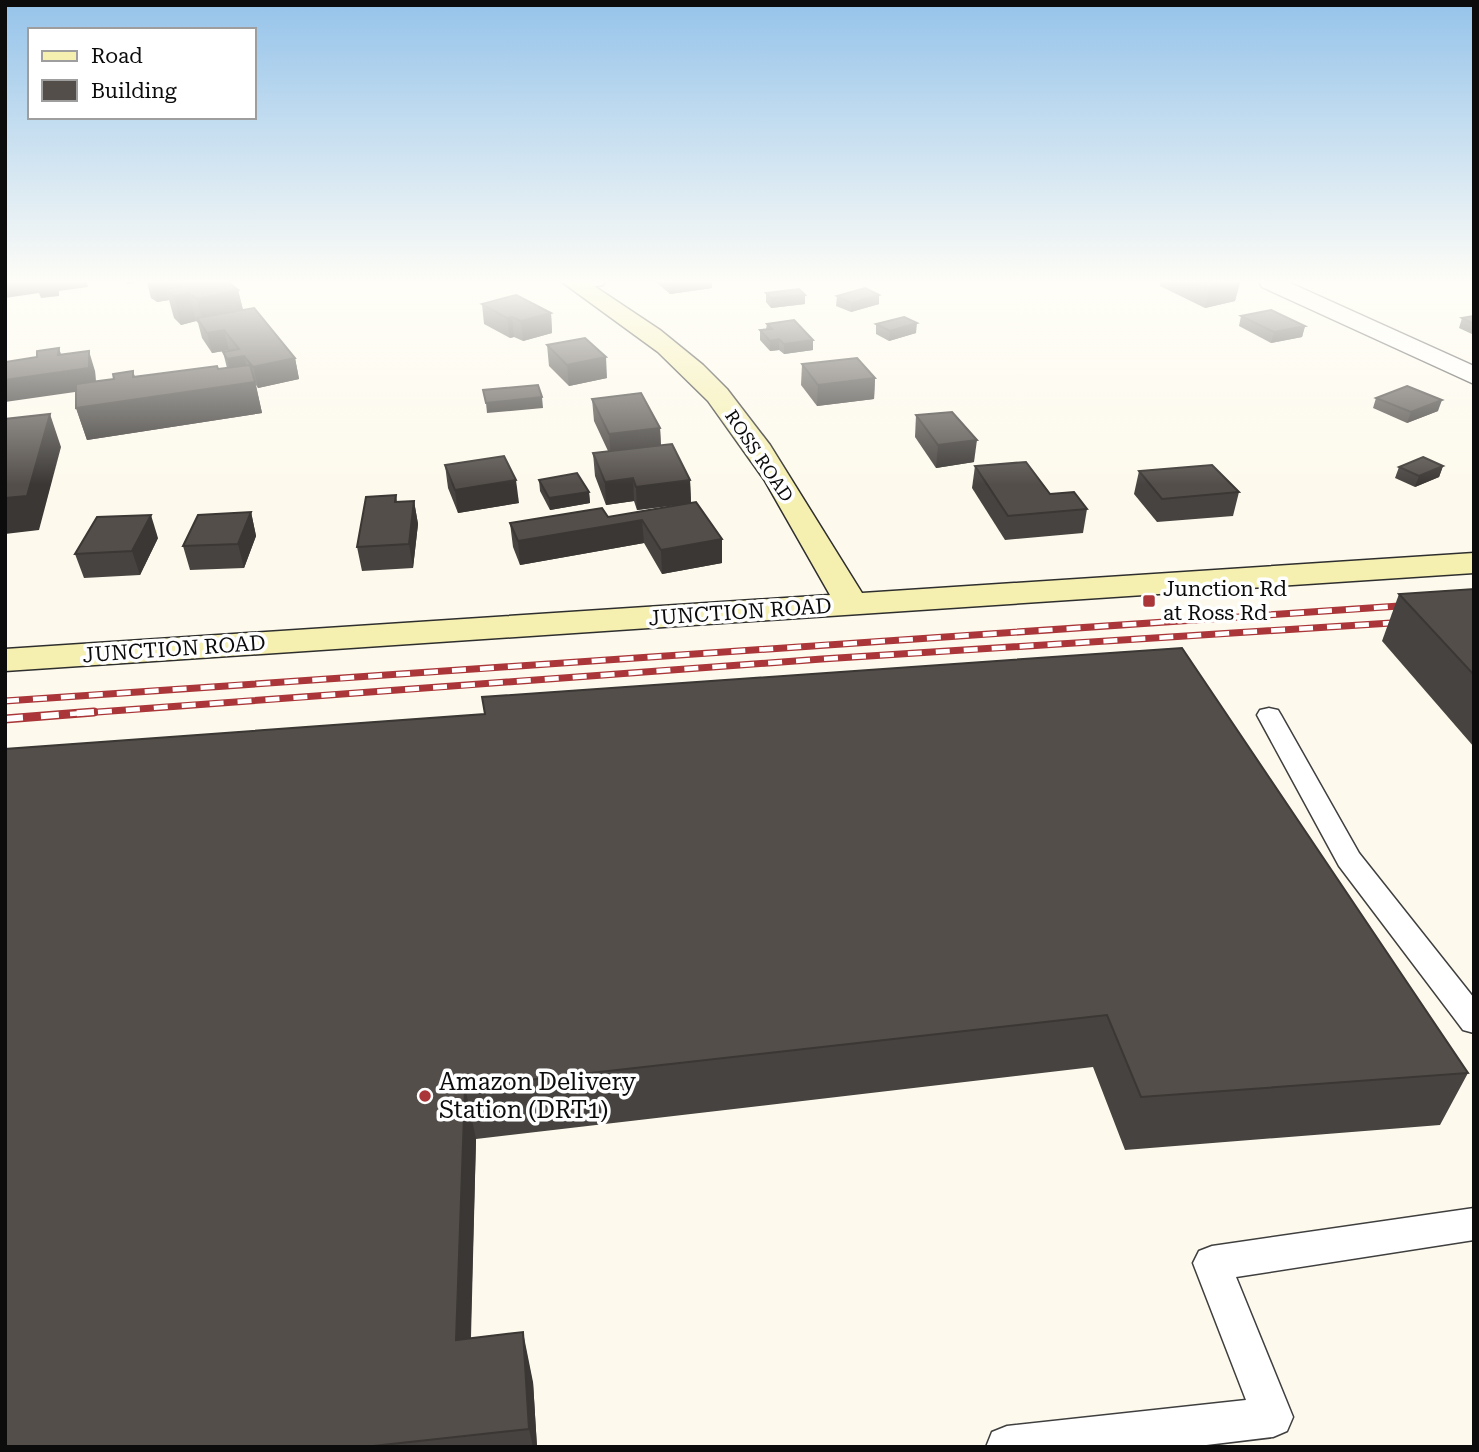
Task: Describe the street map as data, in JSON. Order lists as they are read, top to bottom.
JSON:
{
  "streets": {
    "street": ["ROSS ROAD", "JUNCTION ROAD"]
  },
  "crossings": [
    ["ROSS ROAD", "JUNCTION ROAD"]
  ],
  "places": {
    "transit": ["Junction Rd at Ross Rd"],
    "other": ["Amazon Delivery Station (DRT1)"]
  },
  "legend": ["Road", "Building"]
}
